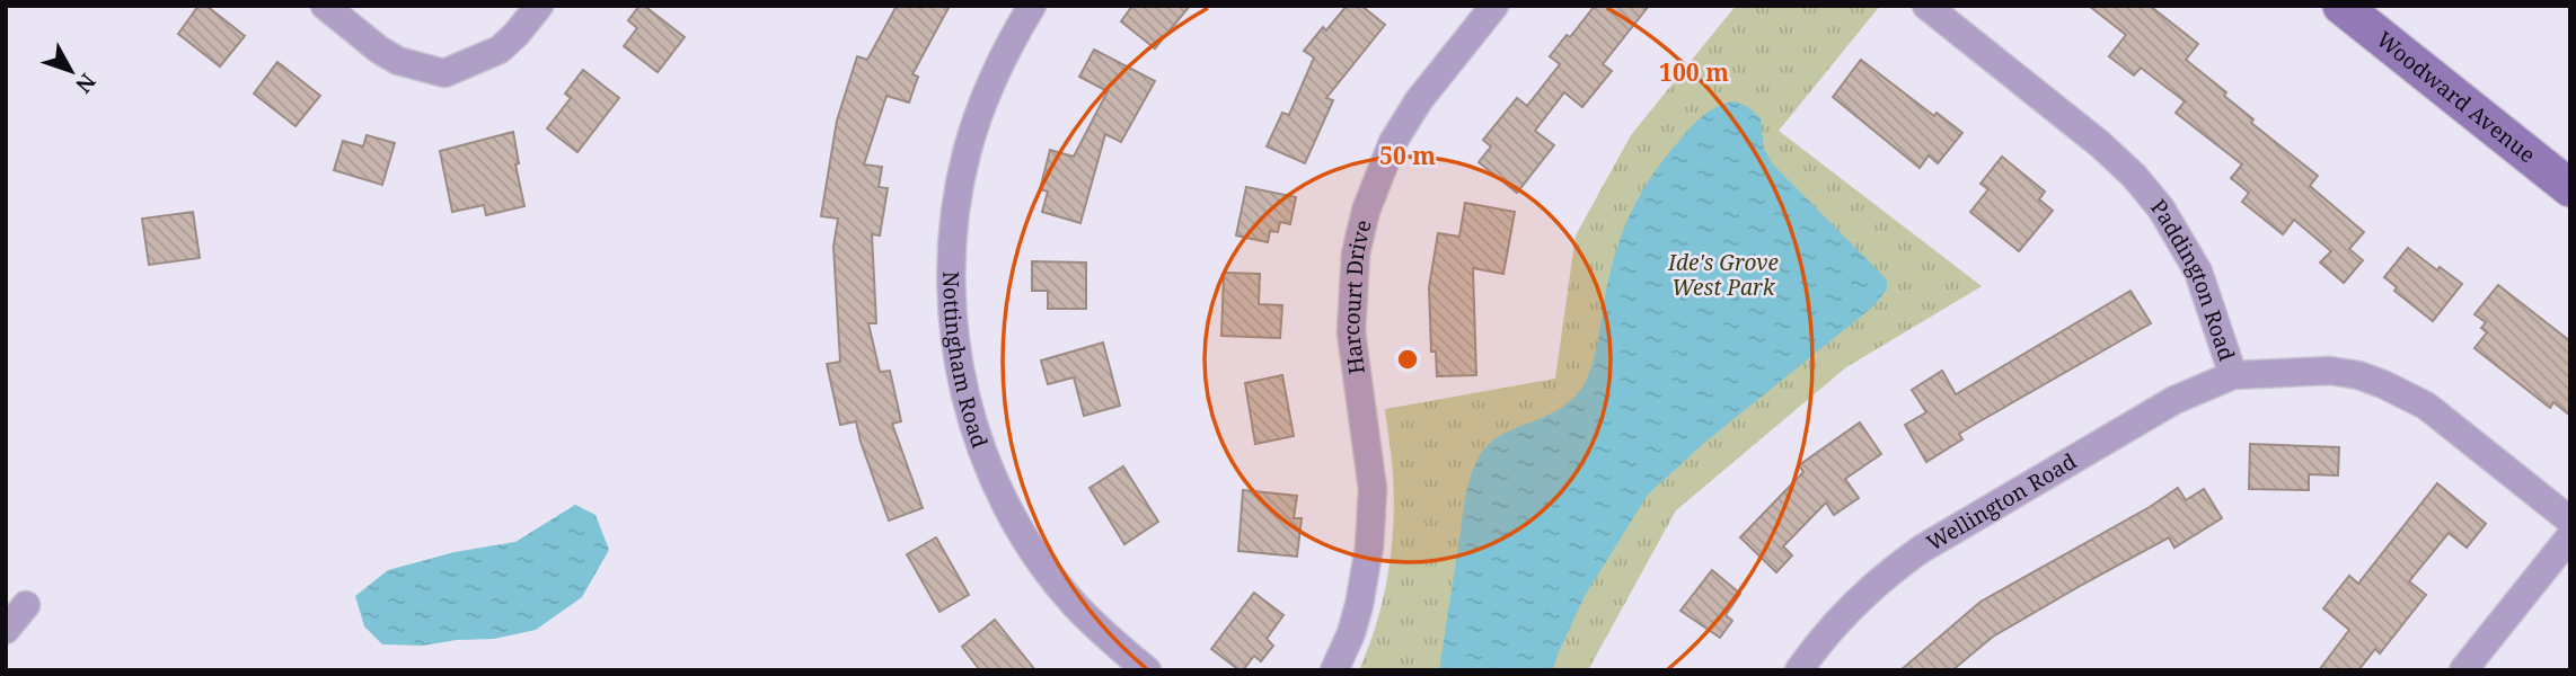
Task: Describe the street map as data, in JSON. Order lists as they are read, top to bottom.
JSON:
{
  "streets": {
    "main road": ["Woodward Avenue"],
    "street": [
      "Paddington Road",
      "Harcourt Drive",
      "Nottingham Road",
      "Wellington Road"
    ]
  },
  "crossings": [
    ["Paddington Road", "Wellington Road"]
  ],
  "parks": ["Ide's Grove West Park"],
  "north": "bottom right",
  "rings": ["100 m", "50 m"]
}
